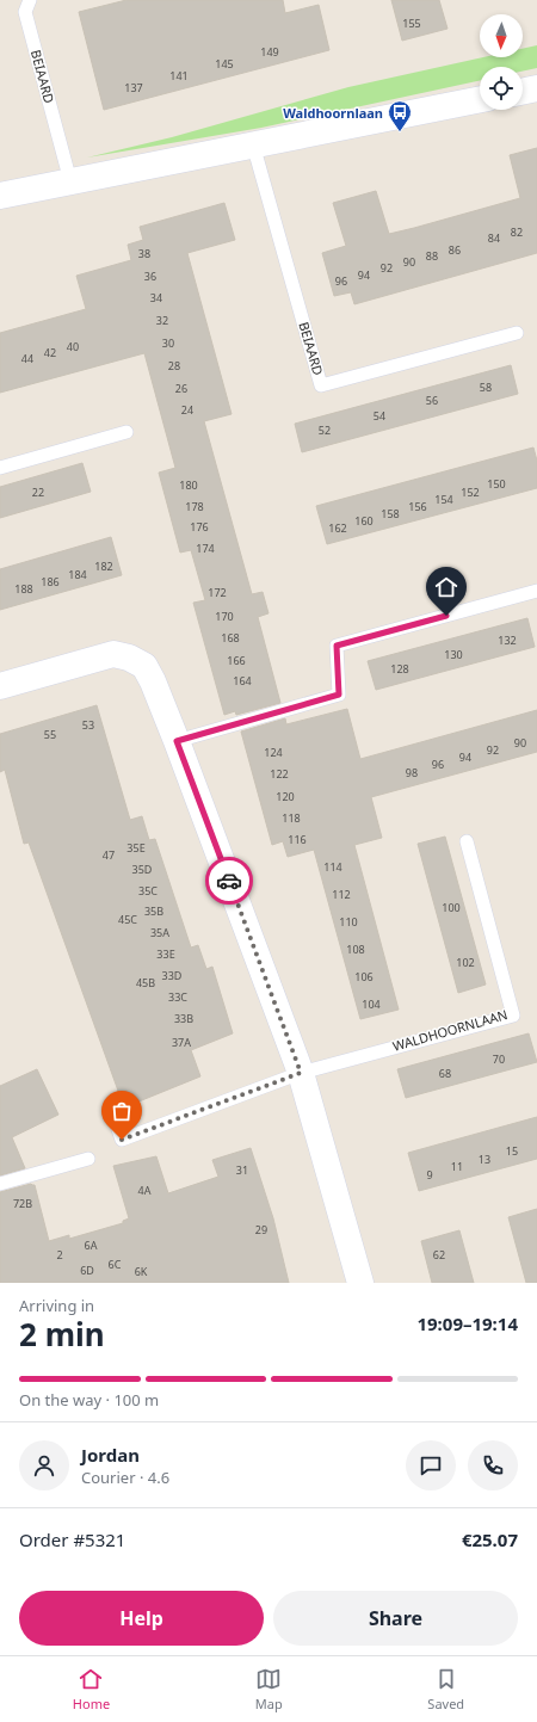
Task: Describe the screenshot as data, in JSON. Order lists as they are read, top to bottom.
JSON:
{
  "streets": {
    "lane": ["BEIAARD", "WALDHOORNLAAN"]
  },
  "places": {
    "bus stop": ["Waldhoornlaan"]
  },
  "house_numbers": [
    "155",
    "149",
    "145",
    "141",
    "137",
    "82",
    "84",
    "86",
    "38",
    "88",
    "90",
    "92",
    "94",
    "36",
    "96",
    "34",
    "32",
    "30",
    "40",
    "42",
    "44",
    "28",
    "58",
    "26",
    "56",
    "24",
    "54",
    "52",
    "150",
    "180",
    "22",
    "152",
    "154",
    "178",
    "156",
    "158",
    "160",
    "176",
    "162",
    "174",
    "182",
    "184",
    "186",
    "188",
    "172",
    "170",
    "168",
    "132",
    "130",
    "166",
    "128",
    "164",
    "53",
    "55",
    "90",
    "92",
    "124",
    "94",
    "96",
    "98",
    "122",
    "120",
    "118",
    "116",
    "35E",
    "47",
    "114",
    "35D",
    "35C",
    "112",
    "100",
    "35B",
    "45C",
    "110",
    "35A",
    "108",
    "33E",
    "102",
    "33D",
    "106",
    "45B",
    "33C",
    "104",
    "33B",
    "37A",
    "70",
    "68",
    "15",
    "13",
    "11",
    "31",
    "9",
    "4A",
    "72B",
    "29",
    "6A",
    "2",
    "62",
    "6C",
    "6D",
    "6K"
  ],
  "north": "bottom",
  "page": {
    "heading": ["2 min", "Arriving in", "19:09–19:14"],
    "panel": [
      "Jordan",
      "Courier · 4.6",
      "Order #5321",
      "€25.07"
    ],
    "bar": "On the way · 100 m",
    "buttons": ["Help", "Share"],
    "tabs": ["Home", "Map", "Saved"]
  }
}
